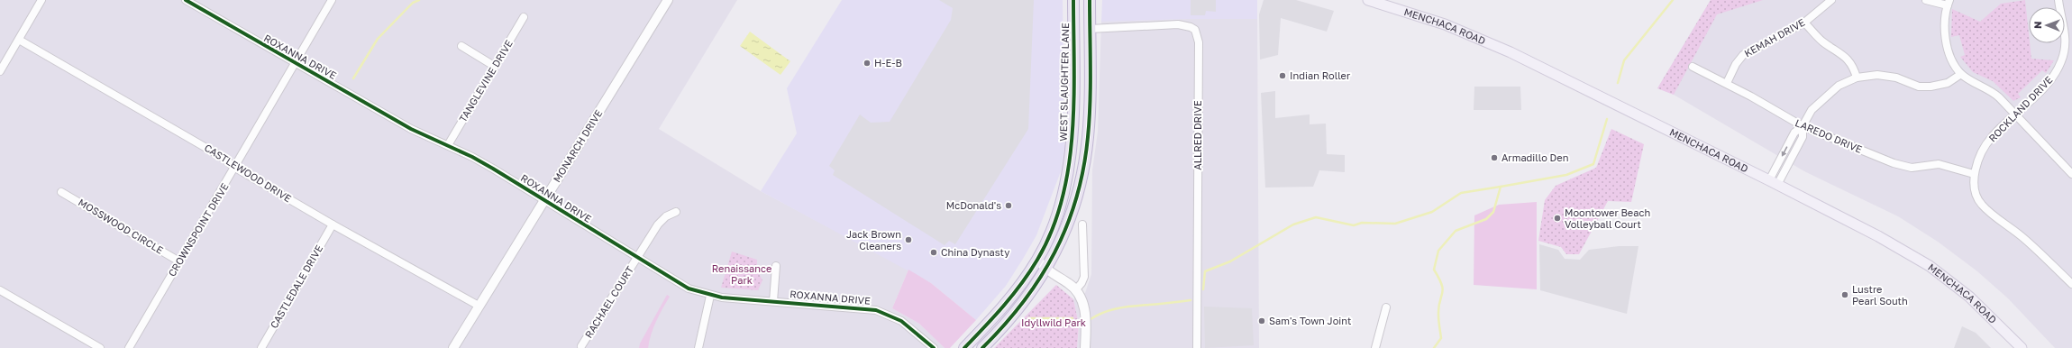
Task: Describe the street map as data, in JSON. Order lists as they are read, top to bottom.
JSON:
{
  "streets": {
    "main road": ["MENCHACA ROAD", "WEST SLAUGHTER LANE"],
    "street": [
      "KEMAH DRIVE",
      "ROXANNA DRIVE",
      "TANGLEVINE DRIVE",
      "ROCKLAND DRIVE",
      "ALLRED DRIVE",
      "LAREDO DRIVE",
      "MONARCH DRIVE",
      "CASTLEWOOD DRIVE",
      "MOSSWOOD CIRCLE",
      "CROWNSPOINT DRIVE",
      "CASTLEDALE DRIVE",
      "RACHAEL COURT"
    ]
  },
  "crossings": [
    ["KEMAH DRIVE", "LAREDO DRIVE"],
    ["ROXANNA DRIVE", "TANGLEVINE DRIVE"],
    ["ROXANNA DRIVE", "MONARCH DRIVE"],
    ["ROXANNA DRIVE", "CROWNSPOINT DRIVE"],
    ["ROXANNA DRIVE", "RACHAEL COURT"],
    ["ROCKLAND DRIVE", "LAREDO DRIVE"],
    ["MONARCH DRIVE", "CASTLEWOOD DRIVE"],
    ["CASTLEWOOD DRIVE", "CROWNSPOINT DRIVE"],
    ["CASTLEWOOD DRIVE", "CASTLEDALE DRIVE"],
    ["MOSSWOOD CIRCLE", "CROWNSPOINT DRIVE"]
  ],
  "parks": ["Renaissance Park", "Idyllwild Park"],
  "places": [
    "H-E-B",
    "Indian Roller",
    "Armadillo Den",
    "McDonald's",
    "Moontower Beach Volleyball Court",
    "Jack Brown Cleaners",
    "China Dynasty",
    "Lustre Pearl South",
    "Sam's Town Joint"
  ],
  "north": "left"
}
